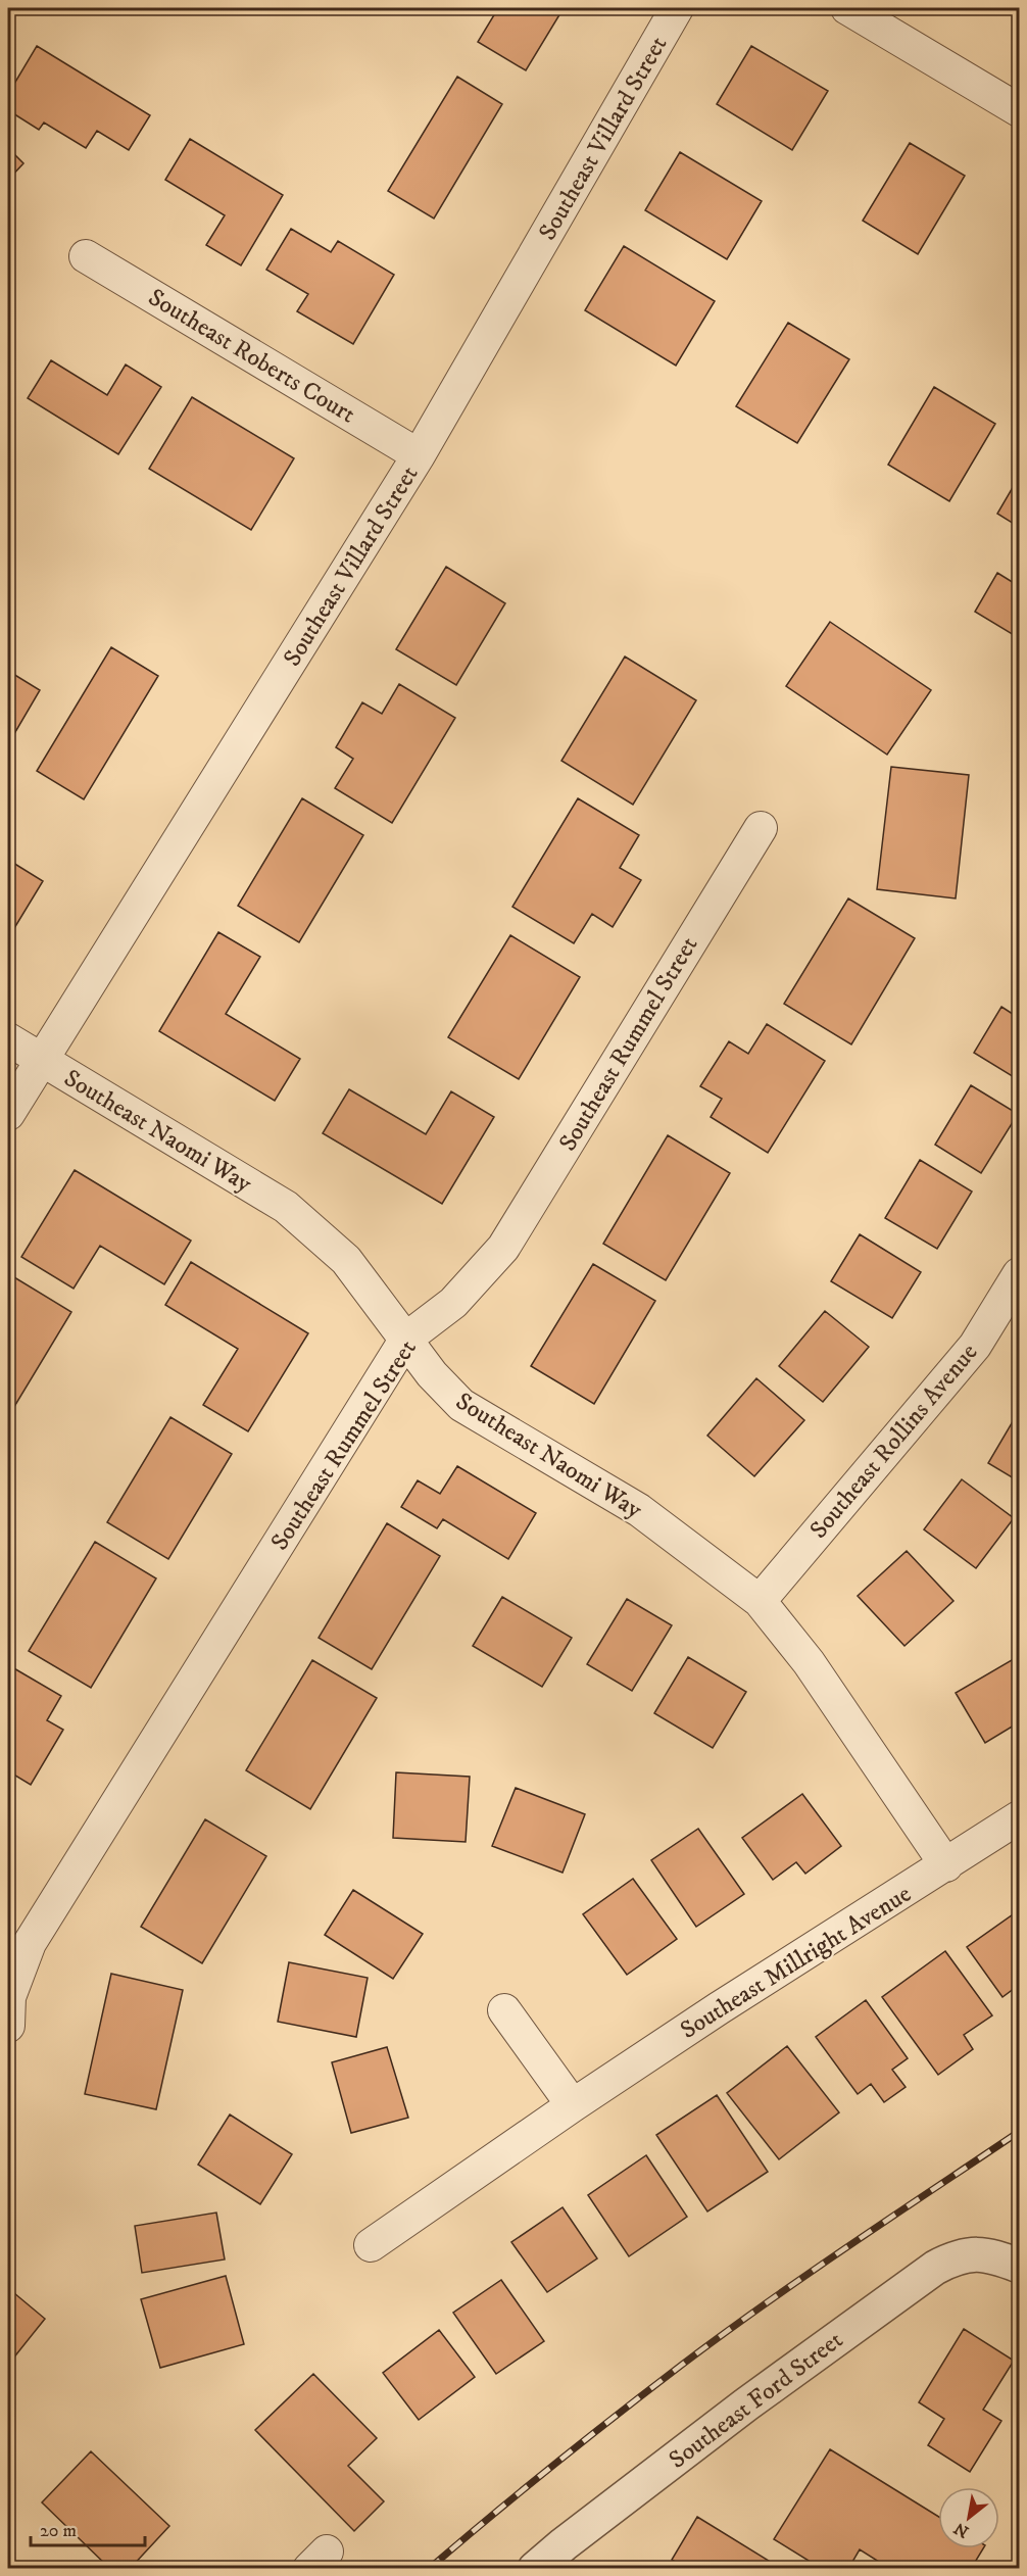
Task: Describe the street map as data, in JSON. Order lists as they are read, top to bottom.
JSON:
{
  "streets": {
    "street": [
      "Southeast Villard Street",
      "Southeast Roberts Court",
      "Southeast Rummel Street",
      "Southeast Naomi Way",
      "Southeast Rollins Avenue",
      "Southeast Millright Avenue",
      "Southeast Ford Street"
    ]
  },
  "crossings": [
    ["Southeast Villard Street", "Southeast Roberts Court"],
    ["Southeast Villard Street", "Southeast Naomi Way"],
    ["Southeast Rummel Street", "Southeast Naomi Way"],
    ["Southeast Naomi Way", "Southeast Rollins Avenue"],
    ["Southeast Naomi Way", "Southeast Millright Avenue"]
  ],
  "scale_bar": "20 m",
  "north": "bottom left"
}
